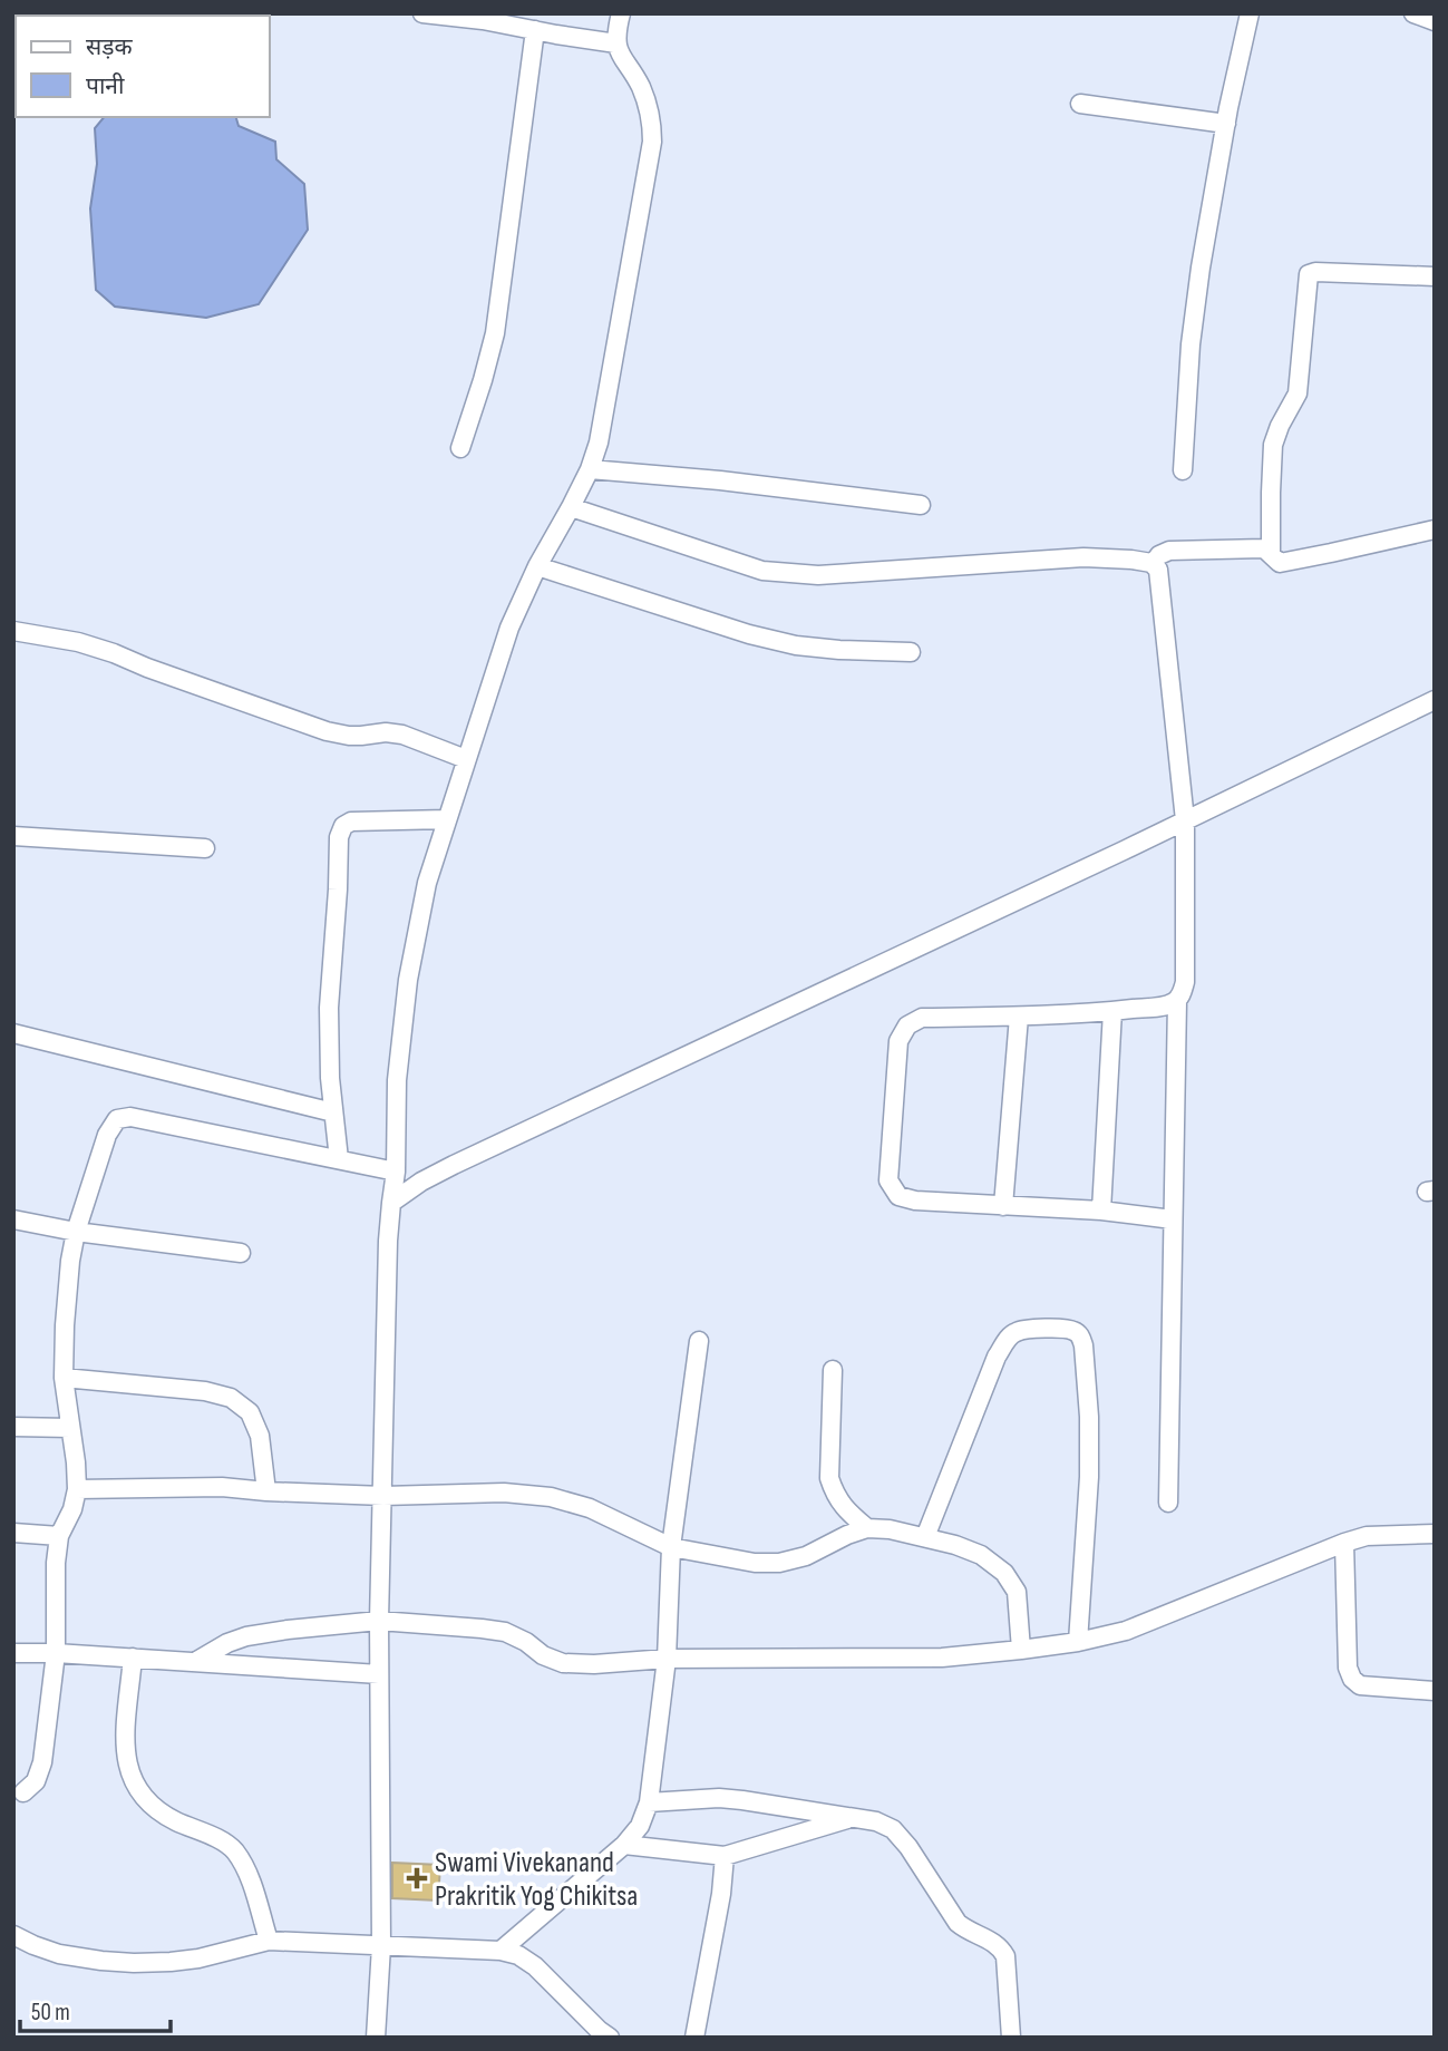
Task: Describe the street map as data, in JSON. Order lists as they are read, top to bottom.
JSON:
{
  "places": {
    "health": ["Swami Vivekanand Prakritik Yog Chikitsa"]
  },
  "legend": ["सड़क", "पानी"],
  "scale_bar": "50 m"
}
